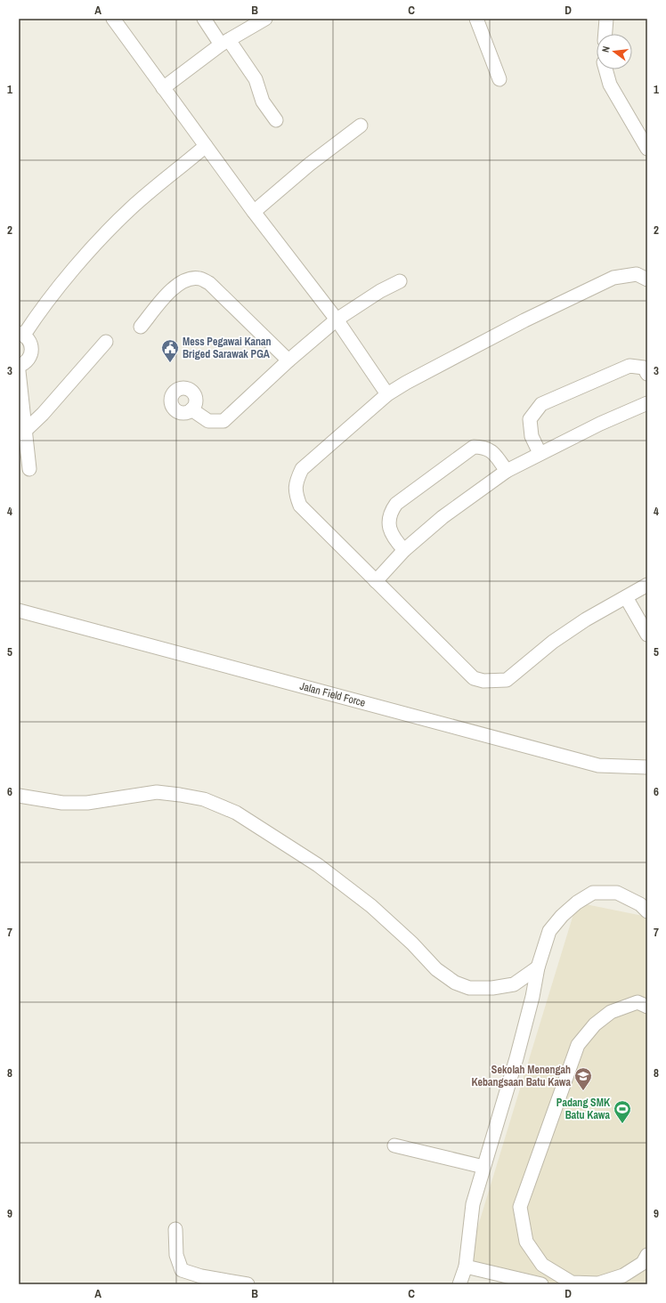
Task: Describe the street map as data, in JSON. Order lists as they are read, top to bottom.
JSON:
{
  "streets": {
    "street": ["Jalan Field Force"]
  },
  "places": {
    "public building": ["Mess Pegawai Kanan Briged Sarawak PGA"],
    "school or university": ["Sekolah Menengah Kebangsaan Batu Kawa"],
    "sports": ["Padang SMK Batu Kawa"]
  },
  "north": "left",
  "grid": {
    "columns": [
      "A",
      "B",
      "C",
      "D"
    ],
    "rows": [
      "1",
      "2",
      "3",
      "4",
      "5",
      "6",
      "7",
      "8",
      "9"
    ]
  }
}
